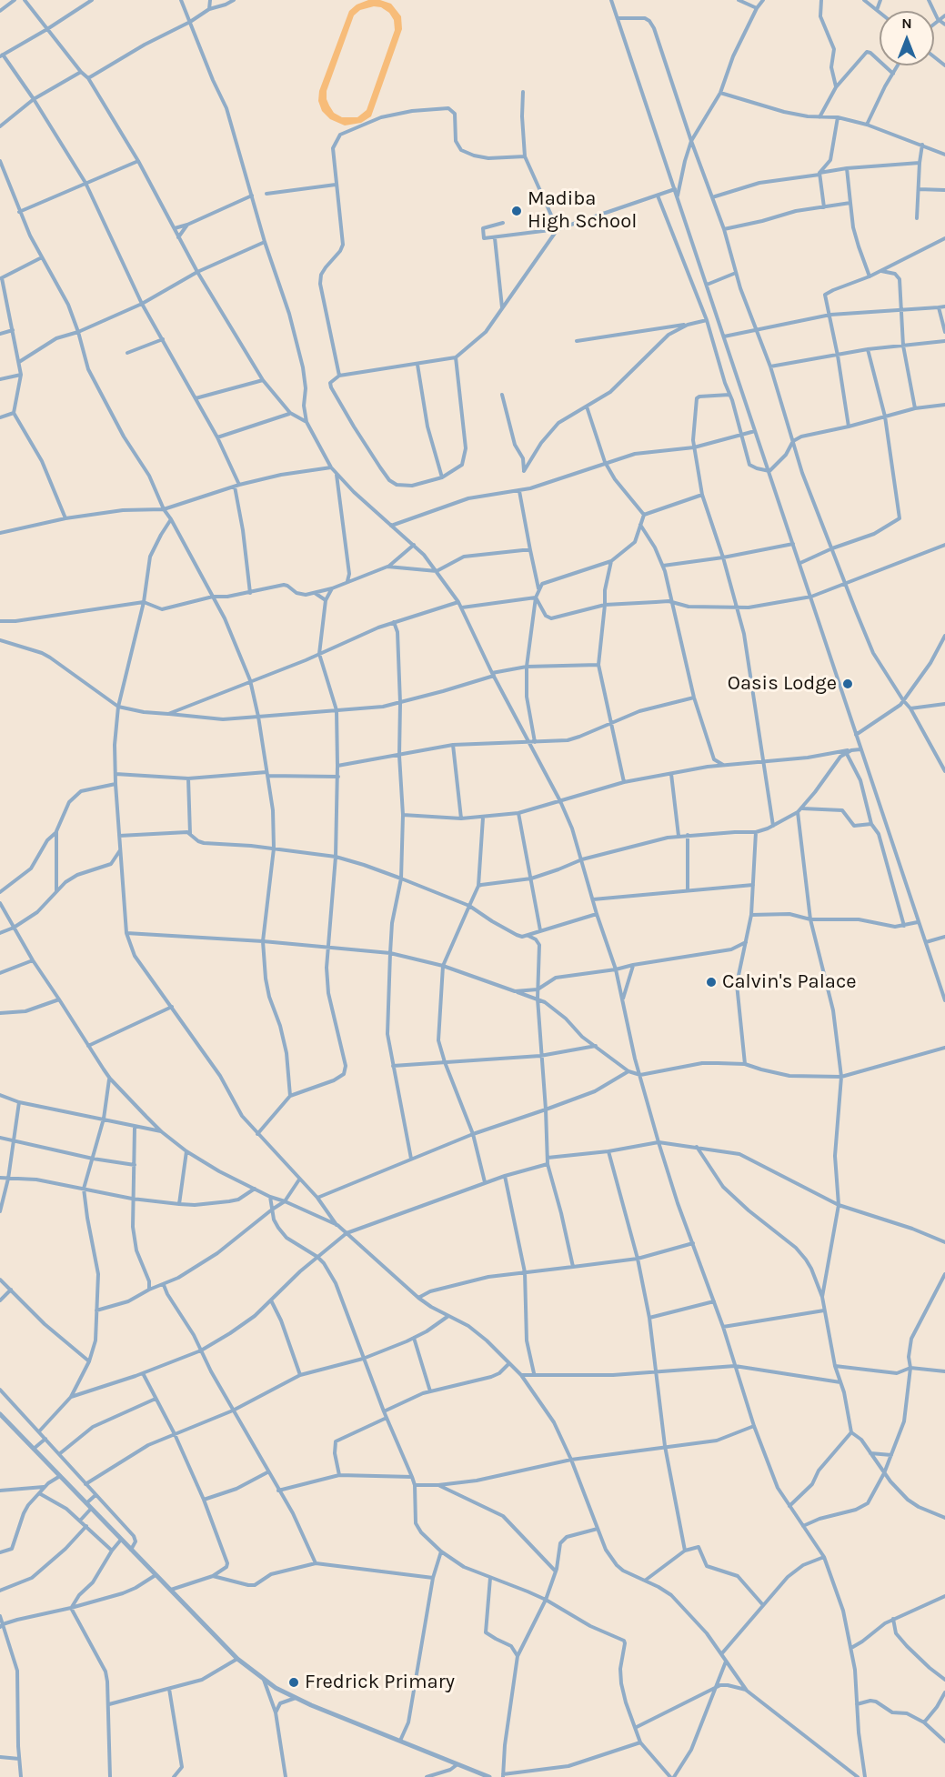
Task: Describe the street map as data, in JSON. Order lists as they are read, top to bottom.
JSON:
{
  "places": [
    "Madiba High School",
    "Oasis Lodge",
    "Calvin's Palace",
    "Fredrick Primary"
  ],
  "north": "top"
}
